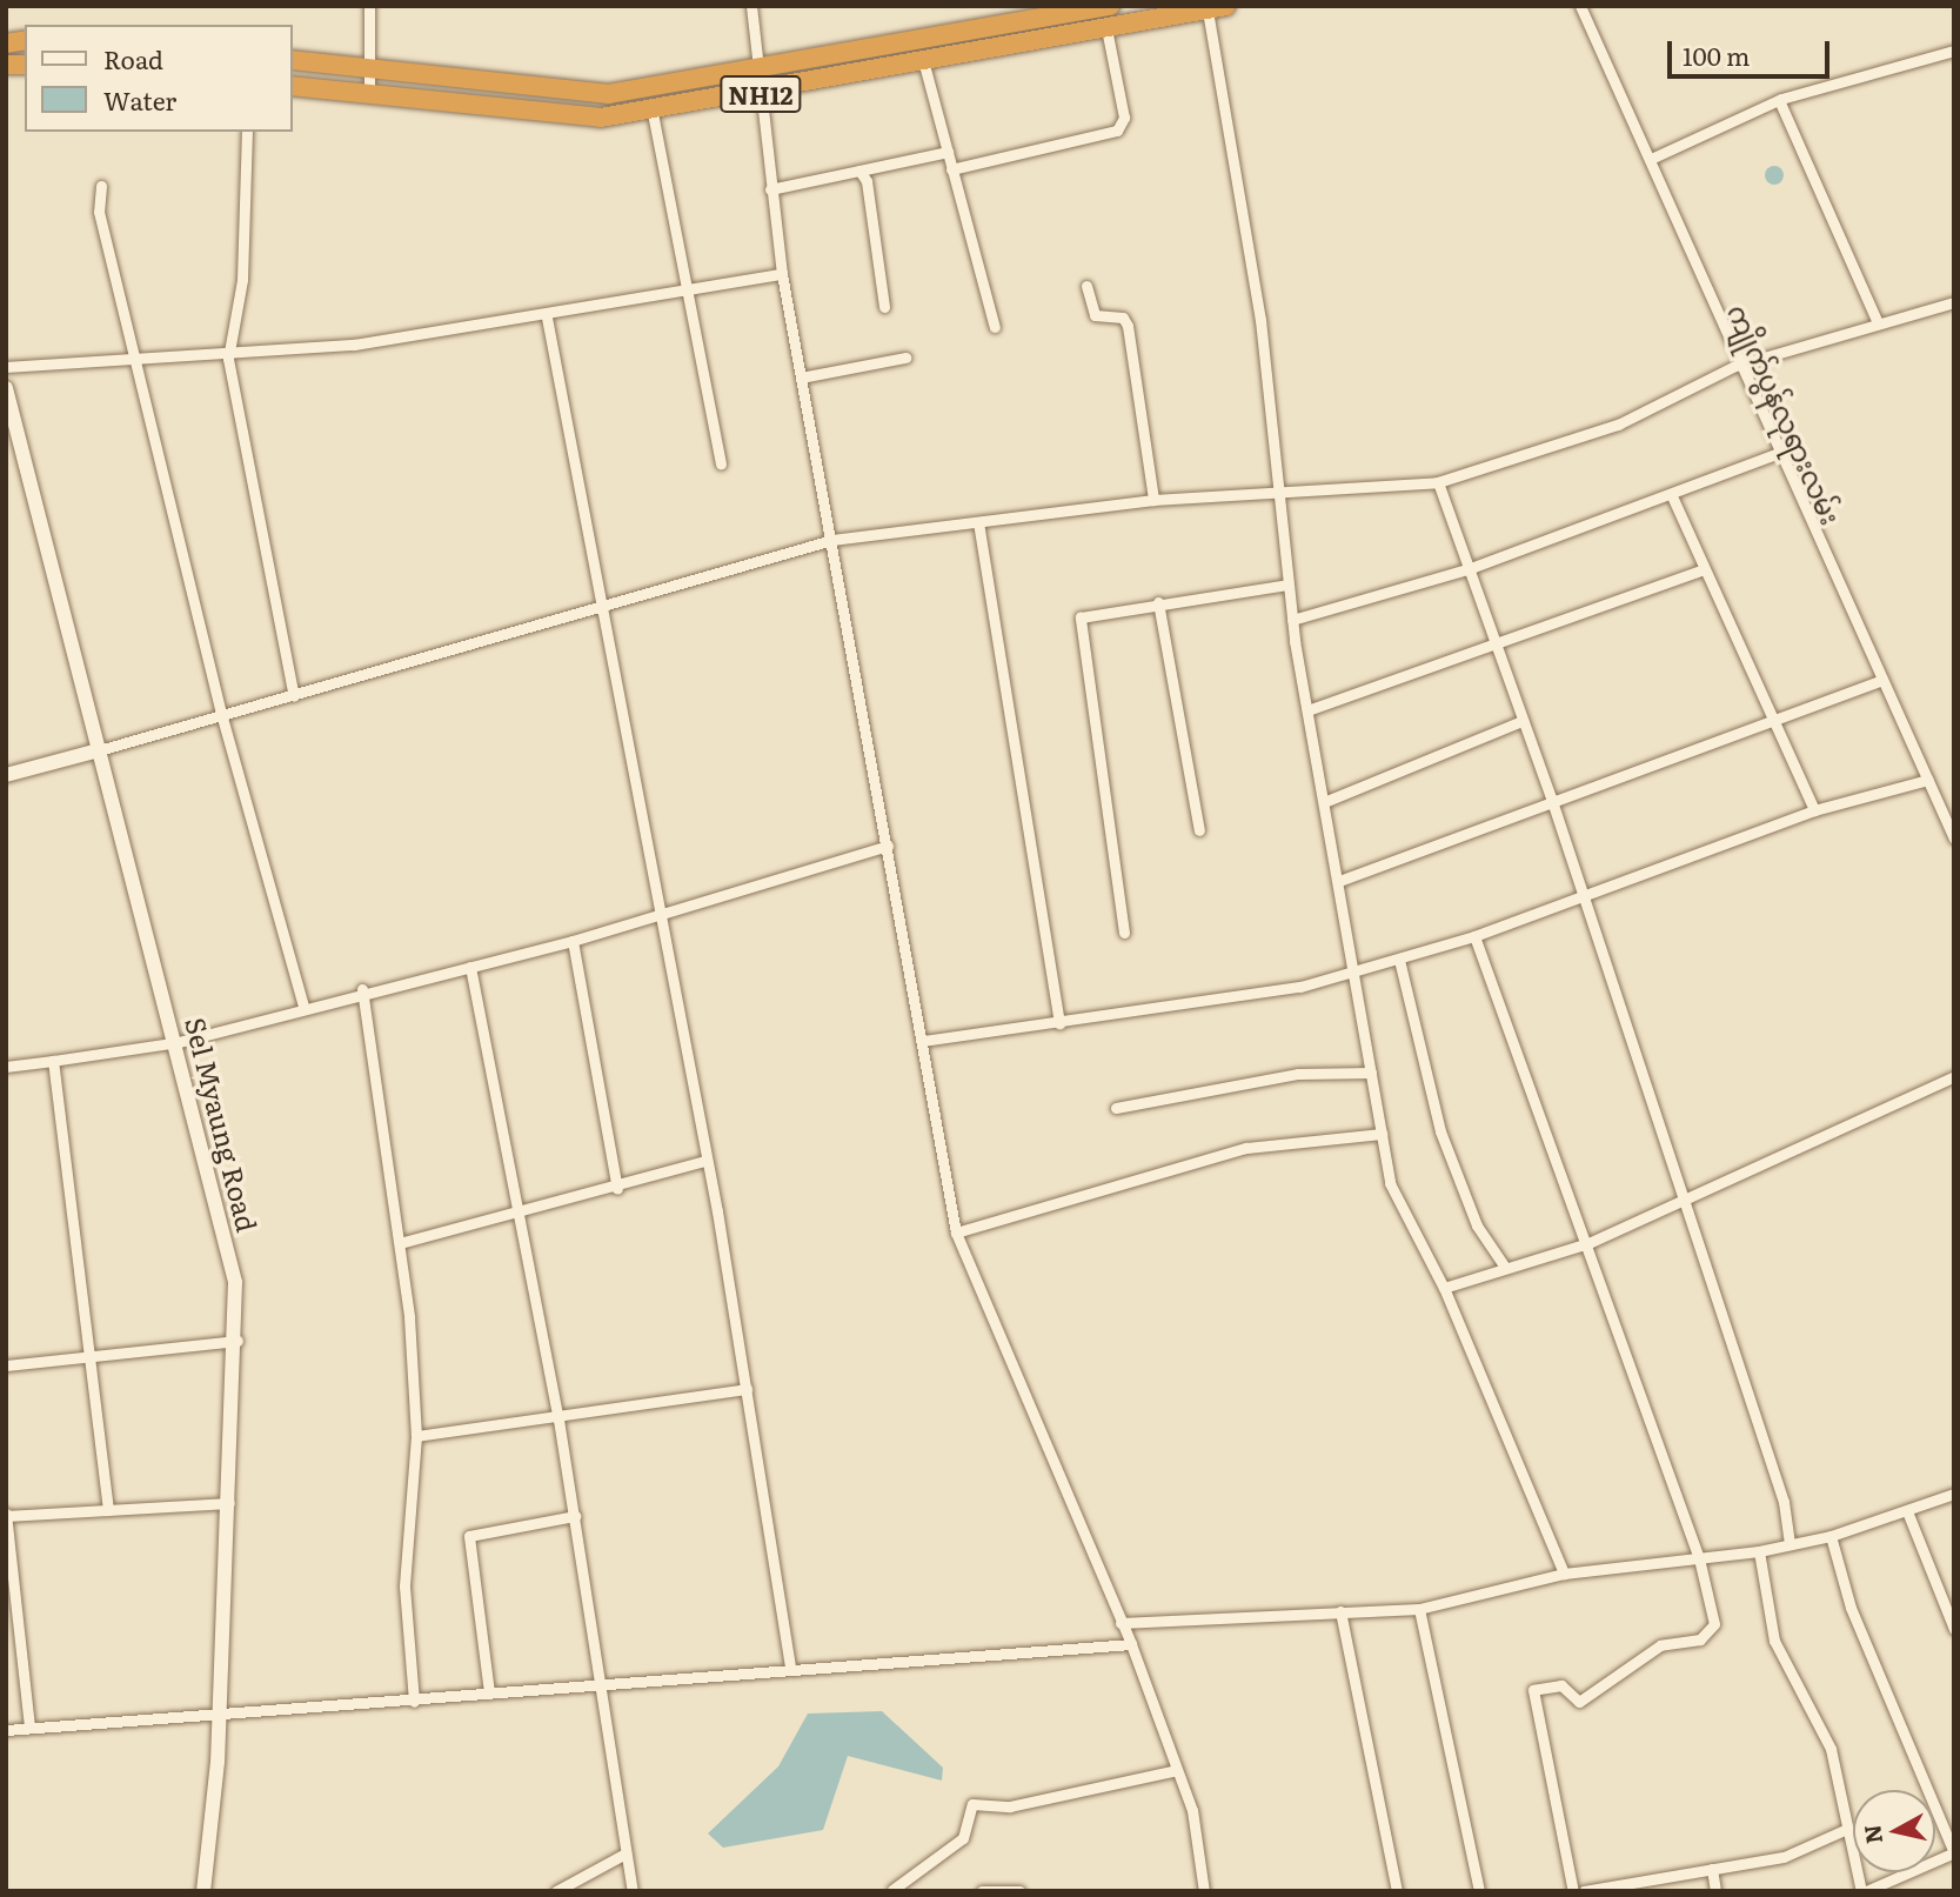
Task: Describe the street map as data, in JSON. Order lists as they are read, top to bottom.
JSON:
{
  "streets": {
    "highway": ["NH12"],
    "main road": ["Sel Myaung Road"],
    "street": ["ကျိုက်ပွန်လုရားလမ်း"]
  },
  "legend": ["Road", "Water"],
  "scale_bar": "100 m",
  "north": "left"
}
